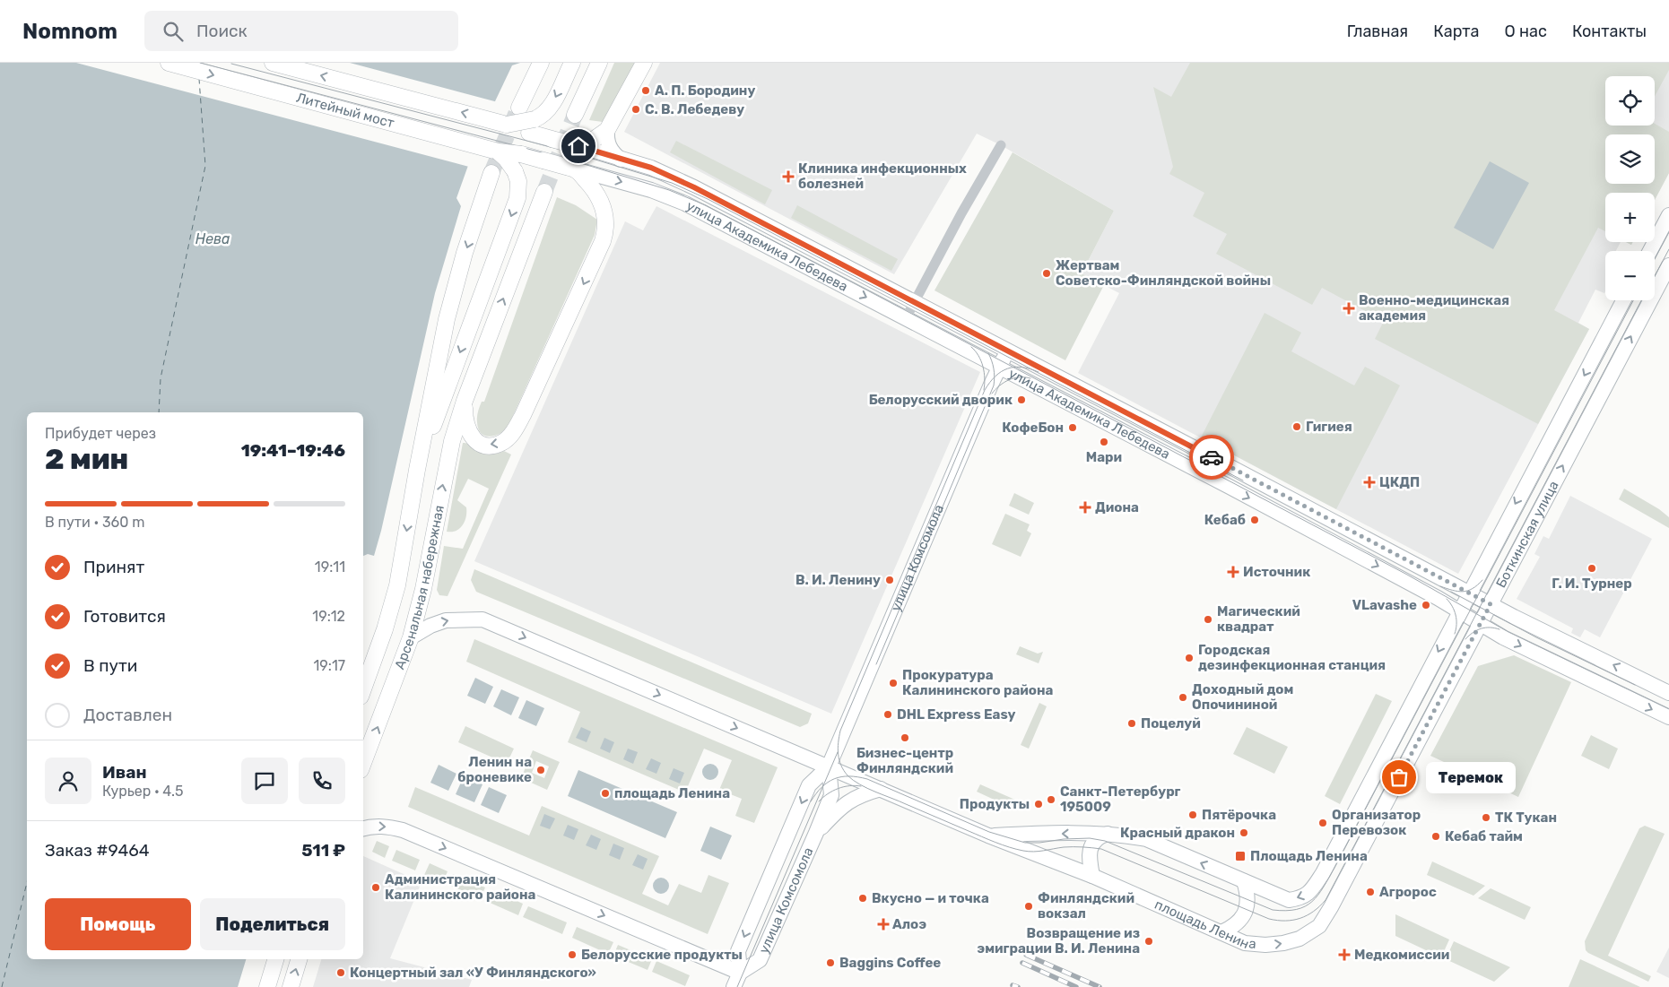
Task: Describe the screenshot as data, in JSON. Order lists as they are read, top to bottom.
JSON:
{
  "streets": {
    "main road": [
      "Литейный мост",
      "улица Академика Лебедева",
      "Боткинская улица",
      "улица Комсомола",
      "Арсенальная набережная",
      "площадь Ленина"
    ]
  },
  "crossings": [
    ["Литейный мост", "улица Академика Лебедева"],
    ["Литейный мост", "Арсенальная набережная"],
    ["улица Академика Лебедева", "Боткинская улица"],
    ["улица Академика Лебедева", "улица Комсомола"],
    ["улица Академика Лебедева", "Арсенальная набережная"],
    ["Боткинская улица", "площадь Ленина"],
    ["улица Комсомола", "площадь Ленина"],
    ["Арсенальная набережная", "площадь Ленина"]
  ],
  "water": ["Нева"],
  "places": {
    "other": [
      "А. П. Бородину",
      "С. В. Лебедеву",
      "Жертвам Советско-Финляндской войны",
      "Белорусский дворик",
      "Гигиея",
      "КофеБон",
      "Мари",
      "Кебаб",
      "Г. И. Турнер",
      "В. И. Ленину",
      "VLavashe",
      "Магический квадрат",
      "Городская дезинфекционная станция",
      "Прокуратура Калининского района",
      "Доходный дом Опочининой",
      "DHL Express Easy",
      "Поцелуй",
      "Бизнеc-центр Финляндский",
      "Ленин на броневике",
      "Теремок",
      "площадь Ленина",
      "Санкт-Петербург 195009",
      "Продукты",
      "Пятёрочка",
      "ТК Тукан",
      "Организатор Перевозок",
      "Красный дракон",
      "Кебаб тайм",
      "Администрация Калининского района",
      "Агророс",
      "Вкусно — и точка",
      "Финляндский вокзал",
      "Возвращение из эмиграции В. И. Ленина",
      "Белорусские продукты",
      "Baggins Coffee",
      "Концертный зал «У Финляндского»"
    ],
    "health": [
      "Клиника инфекционных болезней",
      "Военно-медицинская академия",
      "ЦКДП",
      "Диона",
      "Источник",
      "Алоэ",
      "Медкомиссии"
    ],
    "transit": ["Площадь Ленина"]
  },
  "page": {
    "header": "Nomnom",
    "search": "Поиск",
    "nav": [
      "Главная",
      "Карта",
      "О нас",
      "Контакты"
    ],
    "map_buttons": ["+", "−"],
    "heading": ["2 мин", "Прибудет через", "19:41–19:46"],
    "panel": [
      "Иван",
      "Курьер · 4.5",
      "Заказ #9464",
      "511 ₽"
    ],
    "bar": "В пути · 360 m",
    "list": [
      ["Принят", "19:11"],
      ["Готовится", "19:12"],
      ["В пути", "19:17"],
      "Доставлен"
    ],
    "bubble": "Теремок",
    "buttons": ["Помощь", "Поделиться"]
  }
}
